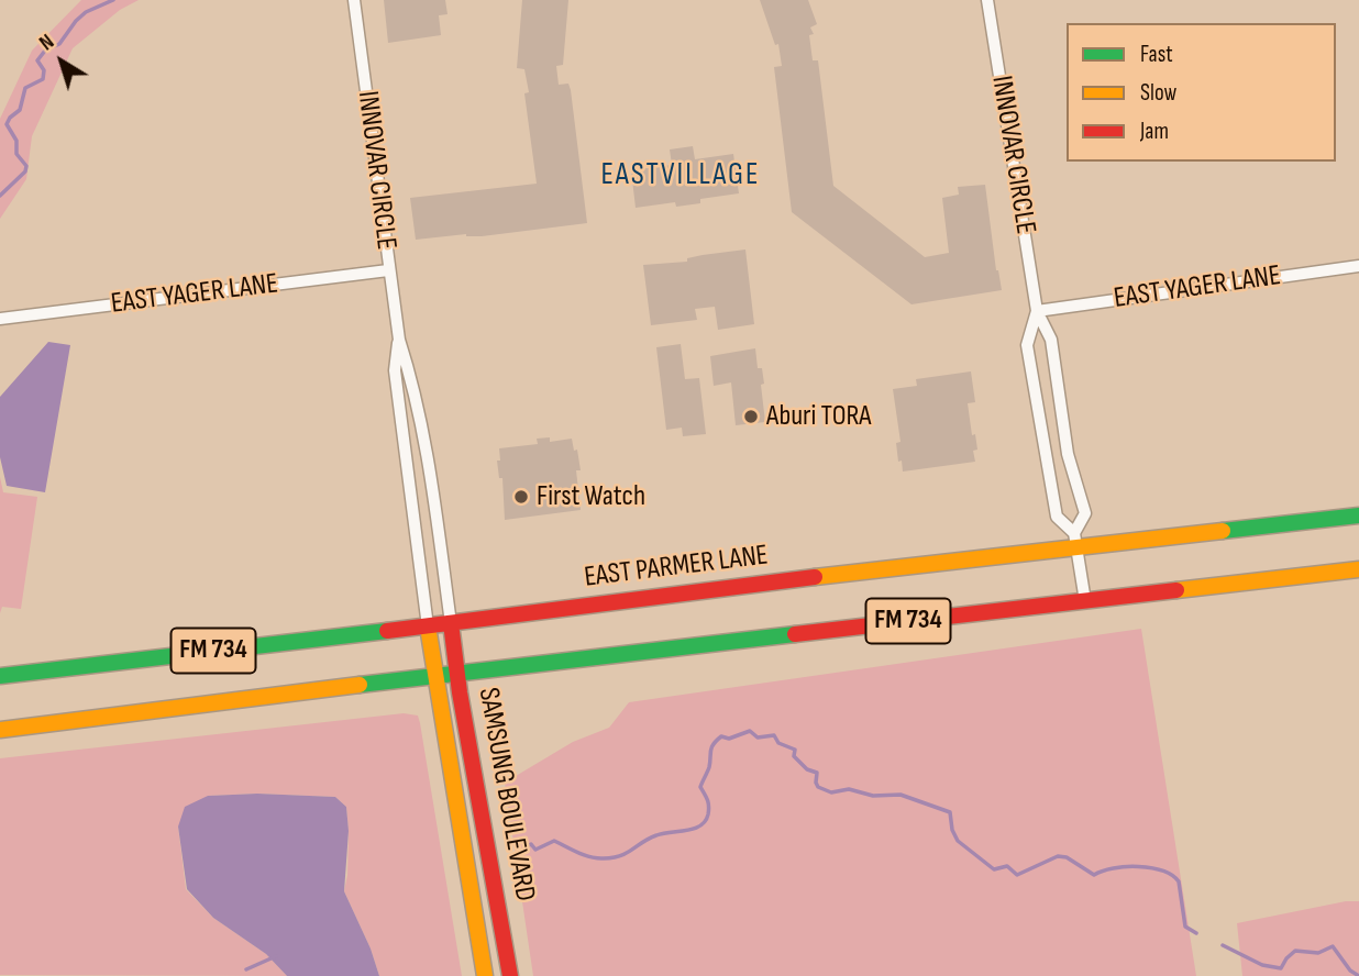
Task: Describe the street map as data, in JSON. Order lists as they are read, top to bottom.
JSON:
{
  "streets": {
    "main road": ["EAST PARMER LANE", "FM 734", "SAMSUNG BOULEVARD"],
    "street": ["INNOVAR CIRCLE", "EAST YAGER LANE"]
  },
  "crossings": [
    ["INNOVAR CIRCLE", "EAST YAGER LANE"],
    ["INNOVAR CIRCLE", "EAST PARMER LANE"],
    ["INNOVAR CIRCLE", "FM 734"],
    ["INNOVAR CIRCLE", "SAMSUNG BOULEVARD"],
    ["EAST PARMER LANE", "SAMSUNG BOULEVARD"],
    ["FM 734", "SAMSUNG BOULEVARD"]
  ],
  "districts": ["EASTVILLAGE"],
  "places": ["Aburi TORA", "First Watch"],
  "legend": ["Fast", "Slow", "Jam"],
  "north": "top left"
}
